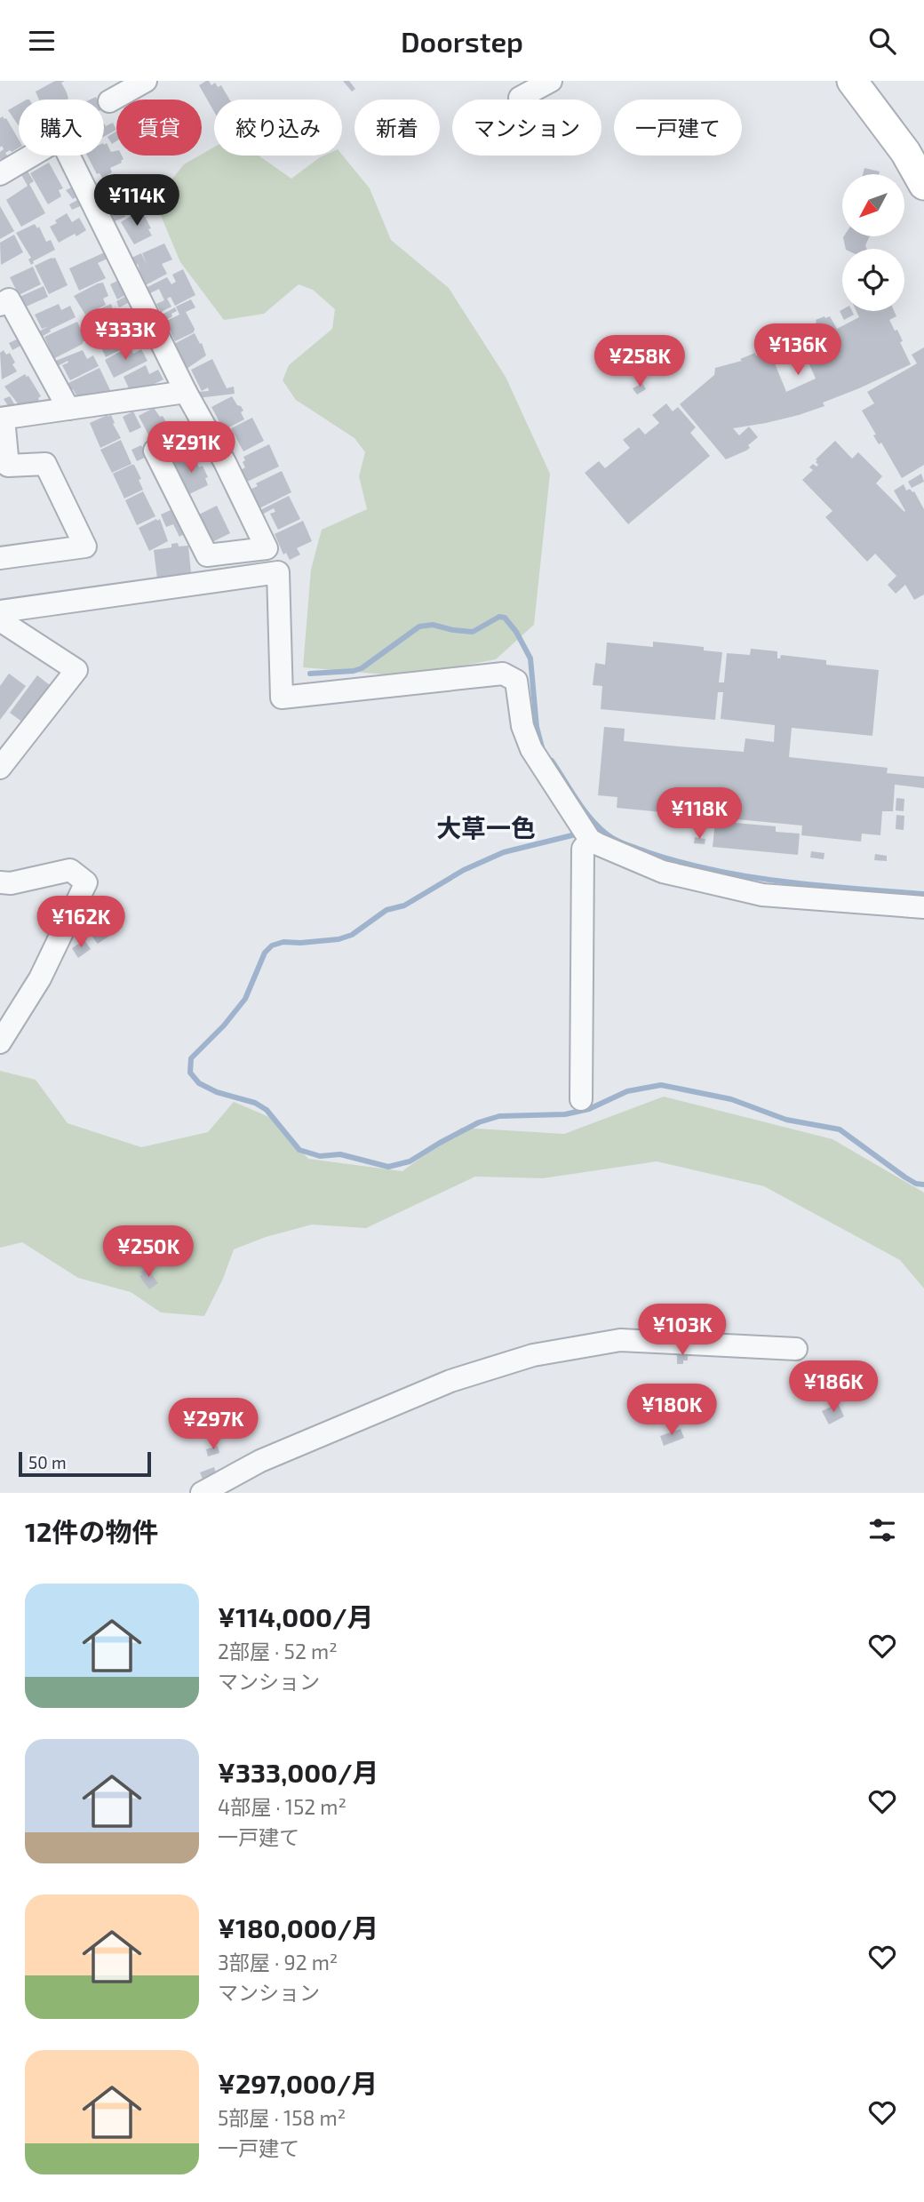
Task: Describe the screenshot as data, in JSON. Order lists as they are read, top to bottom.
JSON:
{
  "districts": ["大草一色"],
  "scale_bar": "50 m",
  "north": "bottom left",
  "page": {
    "header": "Doorstep",
    "chip": [
      "購入",
      "賃貸",
      "絞り込み",
      "新着",
      "マンション",
      "一戸建て"
    ],
    "price": [
      "¥114K",
      "¥333K",
      "¥136K",
      "¥258K",
      "¥291K",
      "¥118K",
      "¥162K",
      "¥250K",
      "¥103K",
      "¥186K",
      "¥180K",
      "¥297K"
    ],
    "scale": "50 m",
    "heading": "12件の物件",
    "list": [
      {
        "name": "¥114,000/月",
        "note": "2部屋 · 52 m² · マンション"
      },
      {
        "name": "¥333,000/月",
        "note": "4部屋 · 152 m² · 一戸建て"
      },
      {
        "name": "¥180,000/月",
        "note": "3部屋 · 92 m² · マンション"
      },
      {
        "name": "¥297,000/月",
        "note": "5部屋 · 158 m² · 一戸建て"
      }
    ]
  }
}
